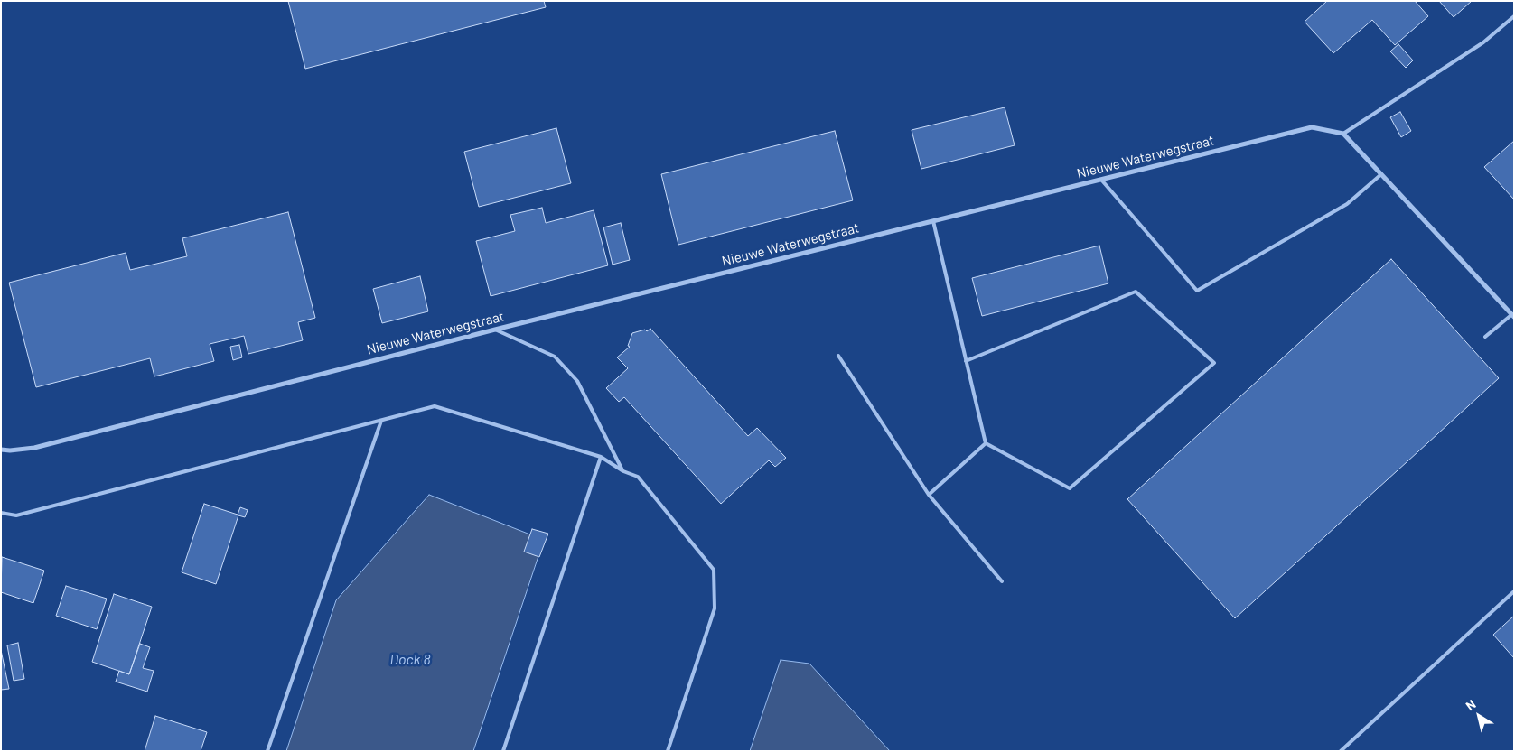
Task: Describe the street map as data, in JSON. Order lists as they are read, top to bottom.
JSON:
{
  "streets": {
    "street": ["Nieuwe Waterwegstraat"]
  },
  "water": ["Dock 8"],
  "north": "top left"
}
